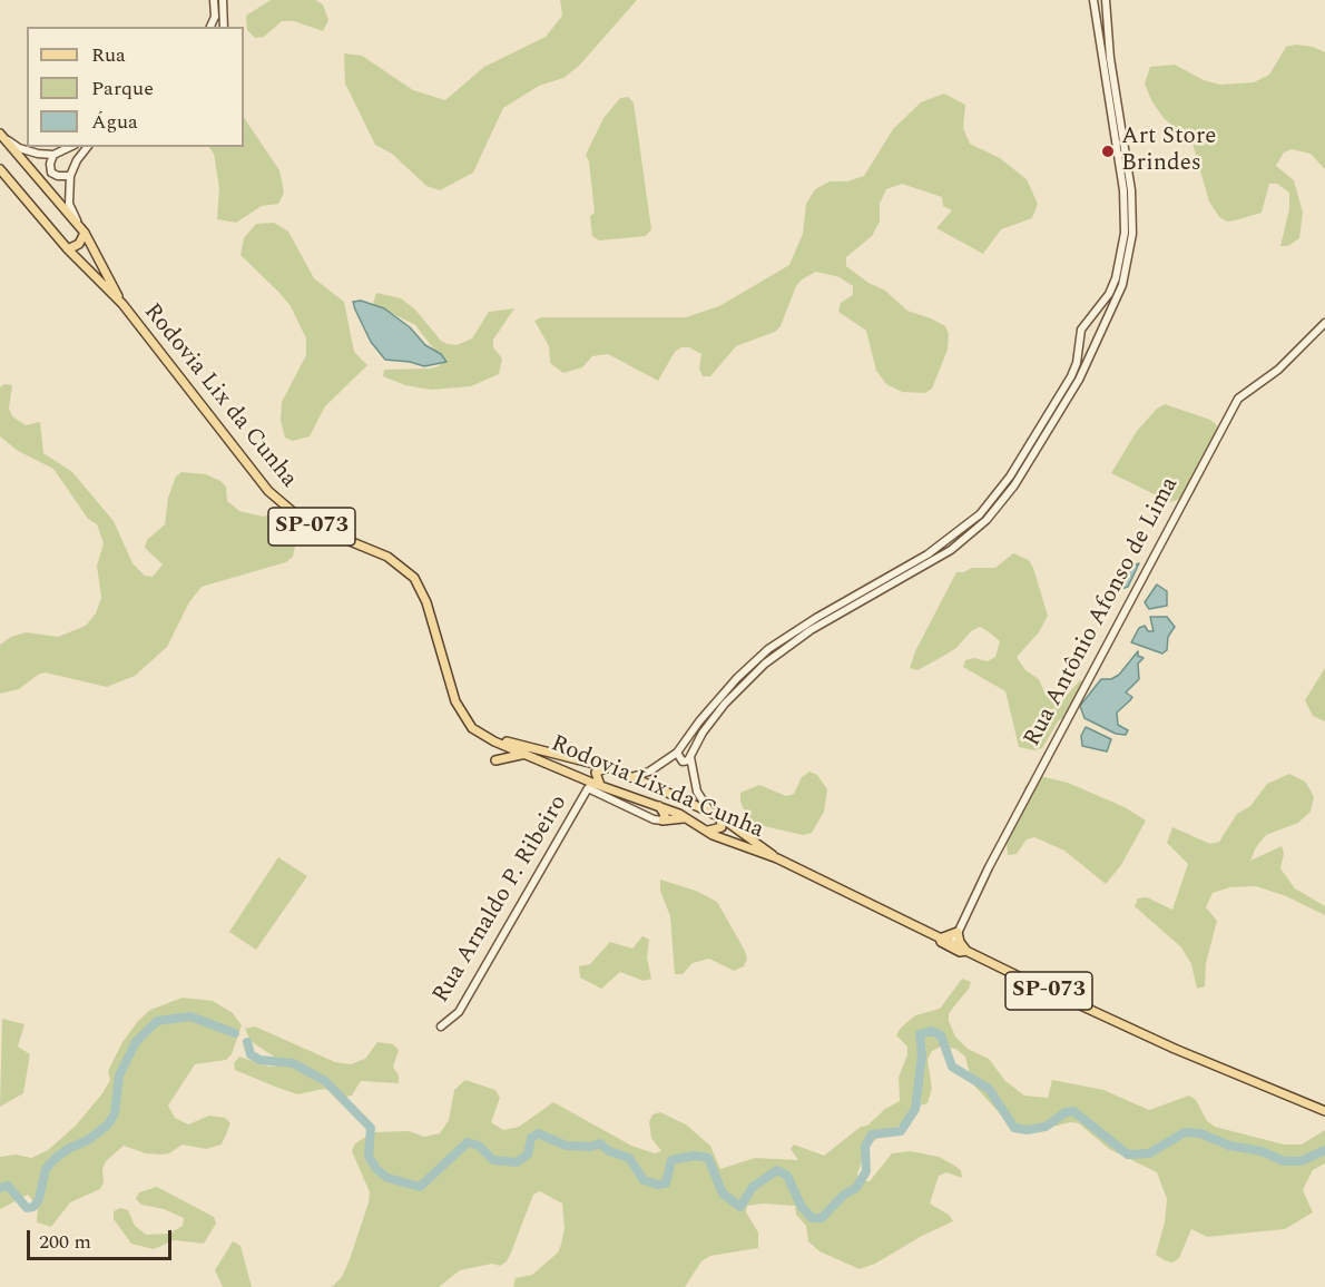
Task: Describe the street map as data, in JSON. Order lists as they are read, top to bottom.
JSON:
{
  "streets": {
    "main road": [
      "Rodovia Lix da Cunha",
      "SP-073",
      "Rua Antônio Afonso de Lima",
      "Rua Arnaldo P. Ribeiro"
    ]
  },
  "crossings": [
    ["Rodovia Lix da Cunha", "Rua Antônio Afonso de Lima"]
  ],
  "places": ["Art Store Brindes"],
  "legend": ["Rua", "Parque", "Água"],
  "scale_bar": "200 m"
}
